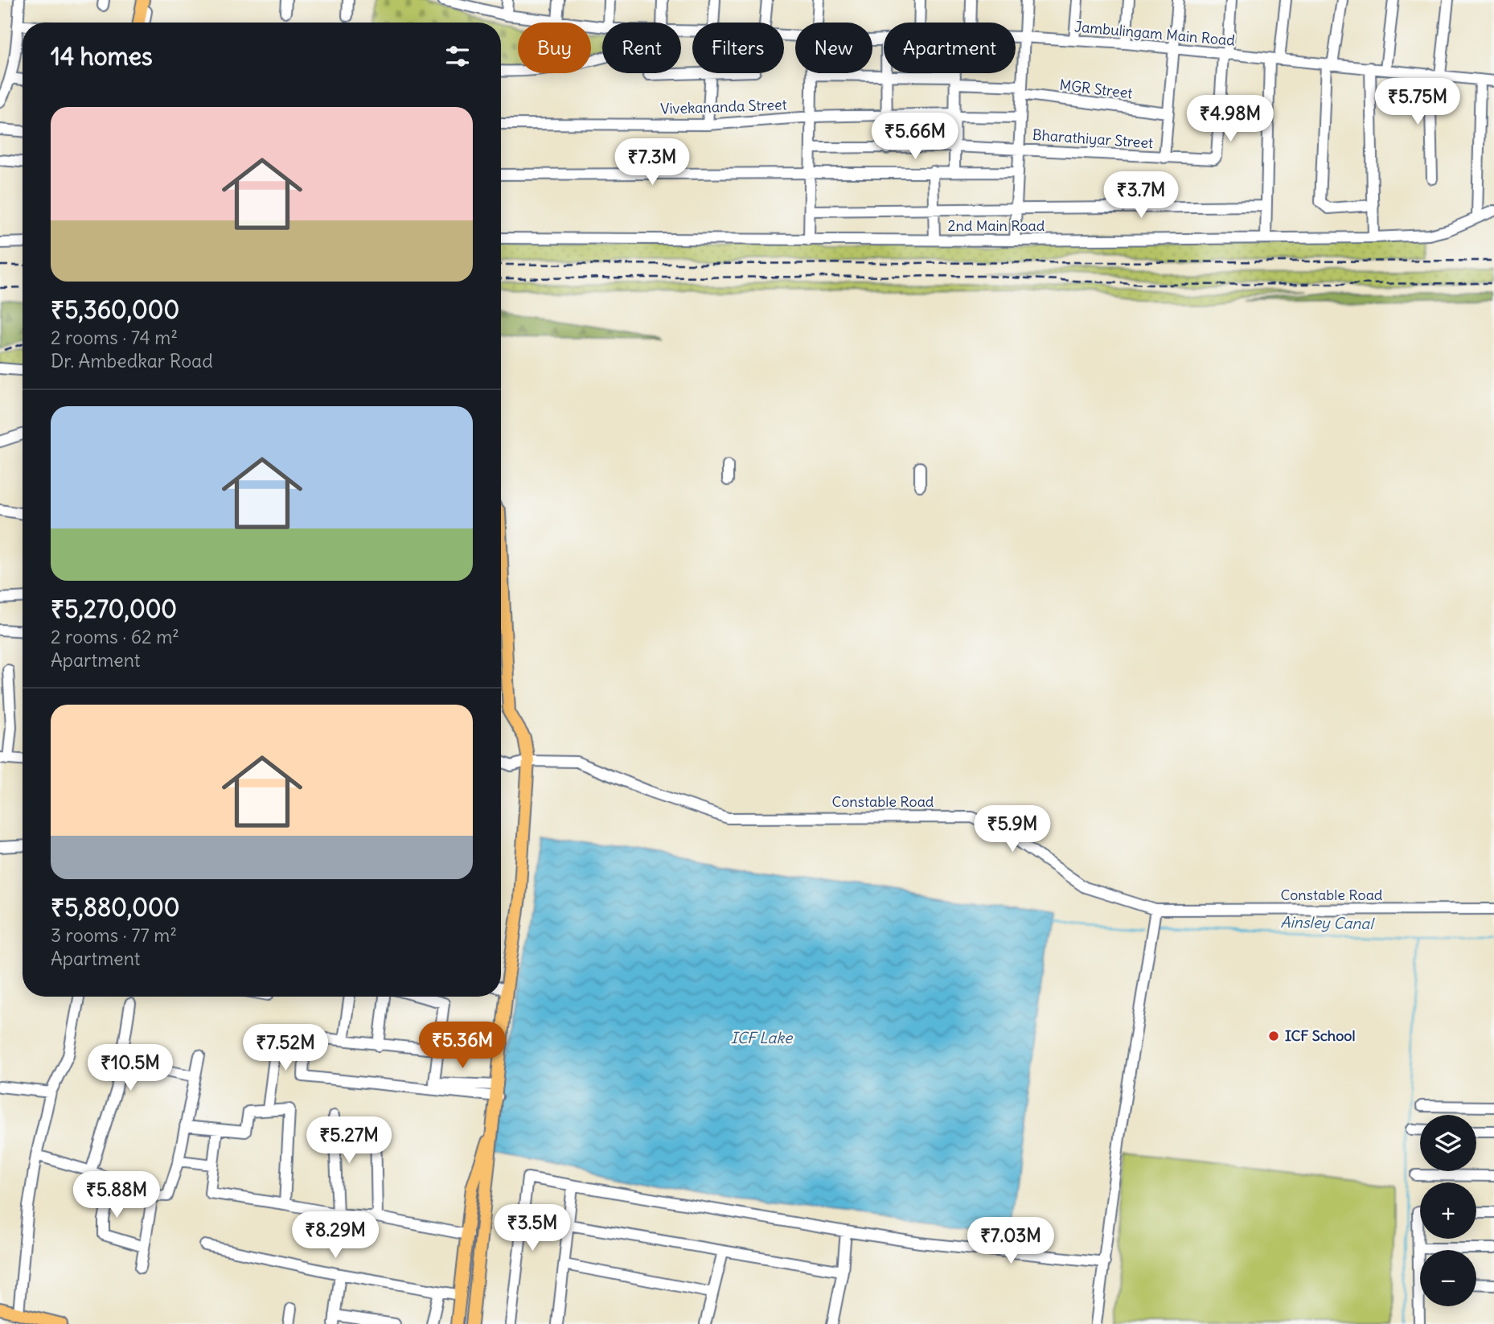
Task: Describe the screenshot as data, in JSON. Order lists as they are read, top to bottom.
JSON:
{
  "streets": {
    "street": [
      "Jambulingam Main Road",
      "MGR Street",
      "Vivekananda Street",
      "Bharathiyar Street",
      "2nd Main Road",
      "Constable Road"
    ]
  },
  "crossings": [
    ["Jambulingam Main Road", "Bharathiyar Street"]
  ],
  "water": ["Ainsley Canal", "ICF Lake"],
  "places": ["ICF School"],
  "page": {
    "chip": [
      "Buy",
      "Rent",
      "Filters",
      "New",
      "Apartment"
    ],
    "heading": "14 homes",
    "price": [
      "₹5.75M",
      "₹4.98M",
      "₹5.66M",
      "₹7.3M",
      "₹3.7M",
      "₹5.9M",
      "₹5.36M",
      "₹7.52M",
      "₹10.5M",
      "₹5.27M",
      "₹5.88M",
      "₹3.5M",
      "₹8.29M",
      "₹7.03M"
    ],
    "list": [
      {
        "name": "₹5,360,000",
        "note": "2 rooms · 74 m² · Dr. Ambedkar Road"
      },
      {
        "name": "₹5,270,000",
        "note": "2 rooms · 62 m² · Apartment"
      },
      {
        "name": "₹5,880,000",
        "note": "3 rooms · 77 m² · Apartment"
      }
    ],
    "map_buttons": ["+", "−"]
  }
}
